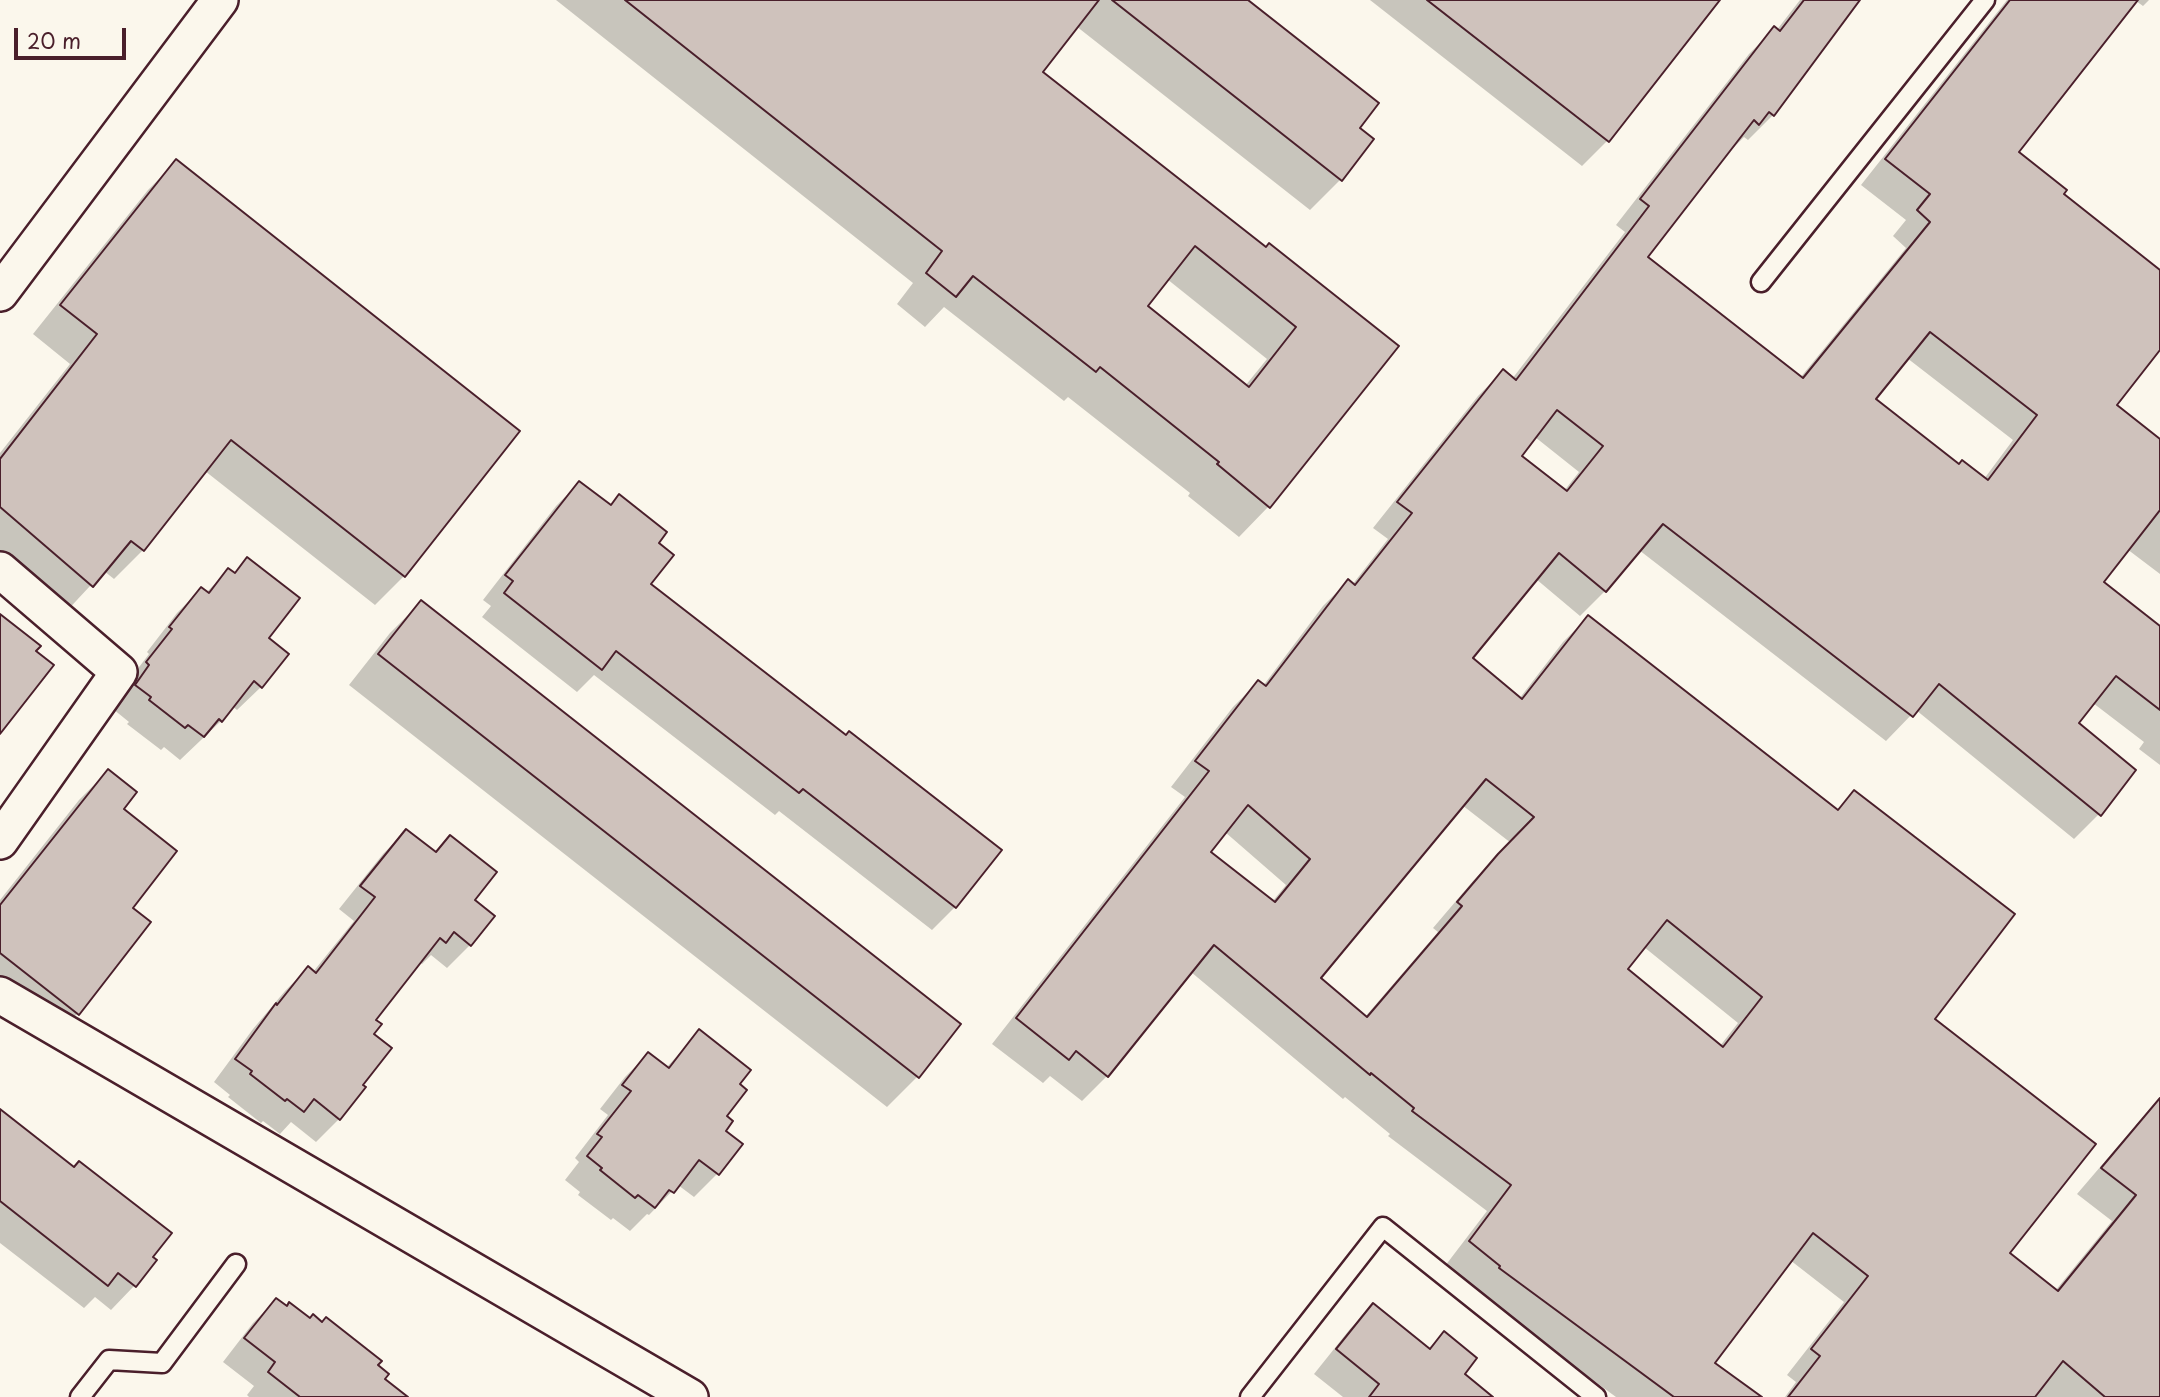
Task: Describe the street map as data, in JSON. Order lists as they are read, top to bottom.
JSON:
{
  "scale_bar": "20 m"
}
